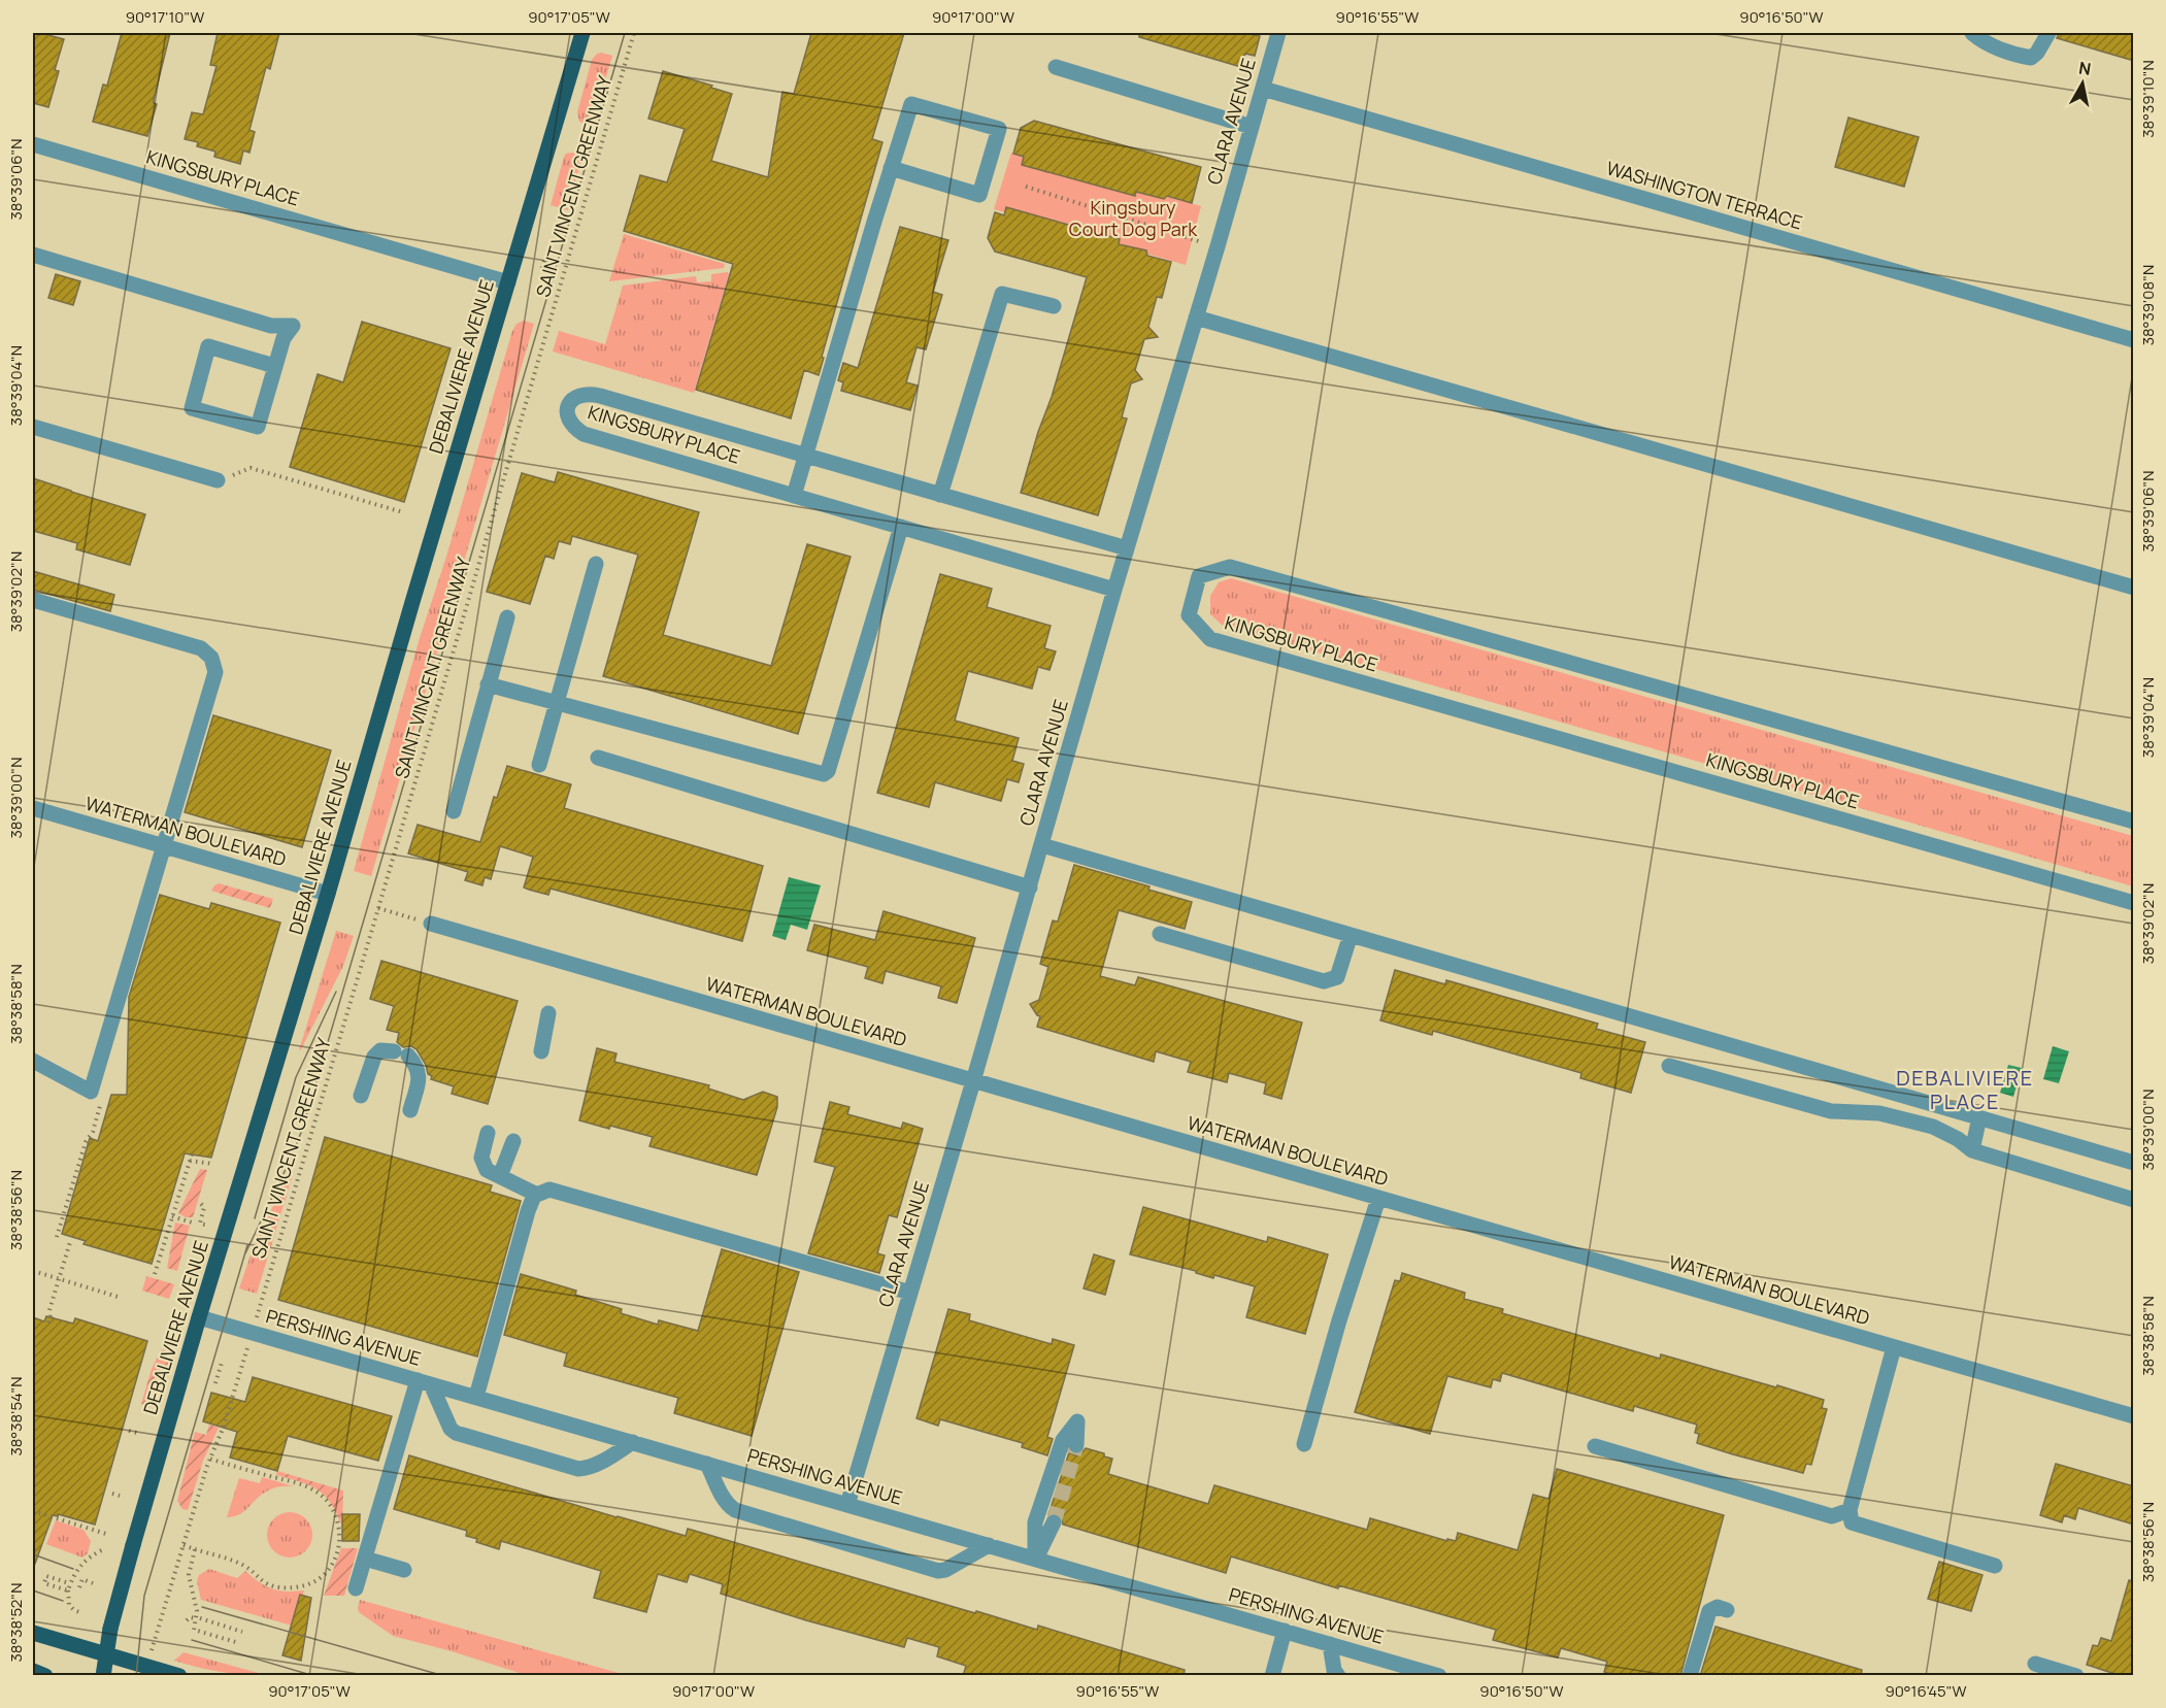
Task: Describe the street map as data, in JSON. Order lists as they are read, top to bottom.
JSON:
{
  "streets": {
    "main road": ["DEBALIVIERE AVENUE"],
    "street": [
      "CLARA AVENUE",
      "KINGSBURY PLACE",
      "WASHINGTON TERRACE",
      "WATERMAN BOULEVARD",
      "PERSHING AVENUE"
    ],
    "path": ["SAINT VINCENT GREENWAY"]
  },
  "crossings": [
    ["CLARA AVENUE", "KINGSBURY PLACE"],
    ["CLARA AVENUE", "WASHINGTON TERRACE"],
    ["CLARA AVENUE", "WATERMAN BOULEVARD"],
    ["CLARA AVENUE", "PERSHING AVENUE"],
    ["KINGSBURY PLACE", "DEBALIVIERE AVENUE"],
    ["DEBALIVIERE AVENUE", "WATERMAN BOULEVARD"],
    ["DEBALIVIERE AVENUE", "PERSHING AVENUE"]
  ],
  "districts": ["DEBALIVIERE PLACE"],
  "parks": ["Kingsbury Court Dog Park"],
  "north": "top",
  "coordinates": [
    "90°17'10\"W",
    "90°17'05\"W",
    "90°17'00\"W",
    "90°16'55\"W",
    "90°16'50\"W",
    "38°39'10\"N",
    "38°39'06\"N",
    "38°39'08\"N",
    "38°39'04\"N",
    "38°39'02\"N",
    "38°39'00\"N",
    "38°38'58\"N",
    "38°38'56\"N",
    "38°38'54\"N",
    "38°38'52\"N",
    "90°16'45\"W"
  ]
}
